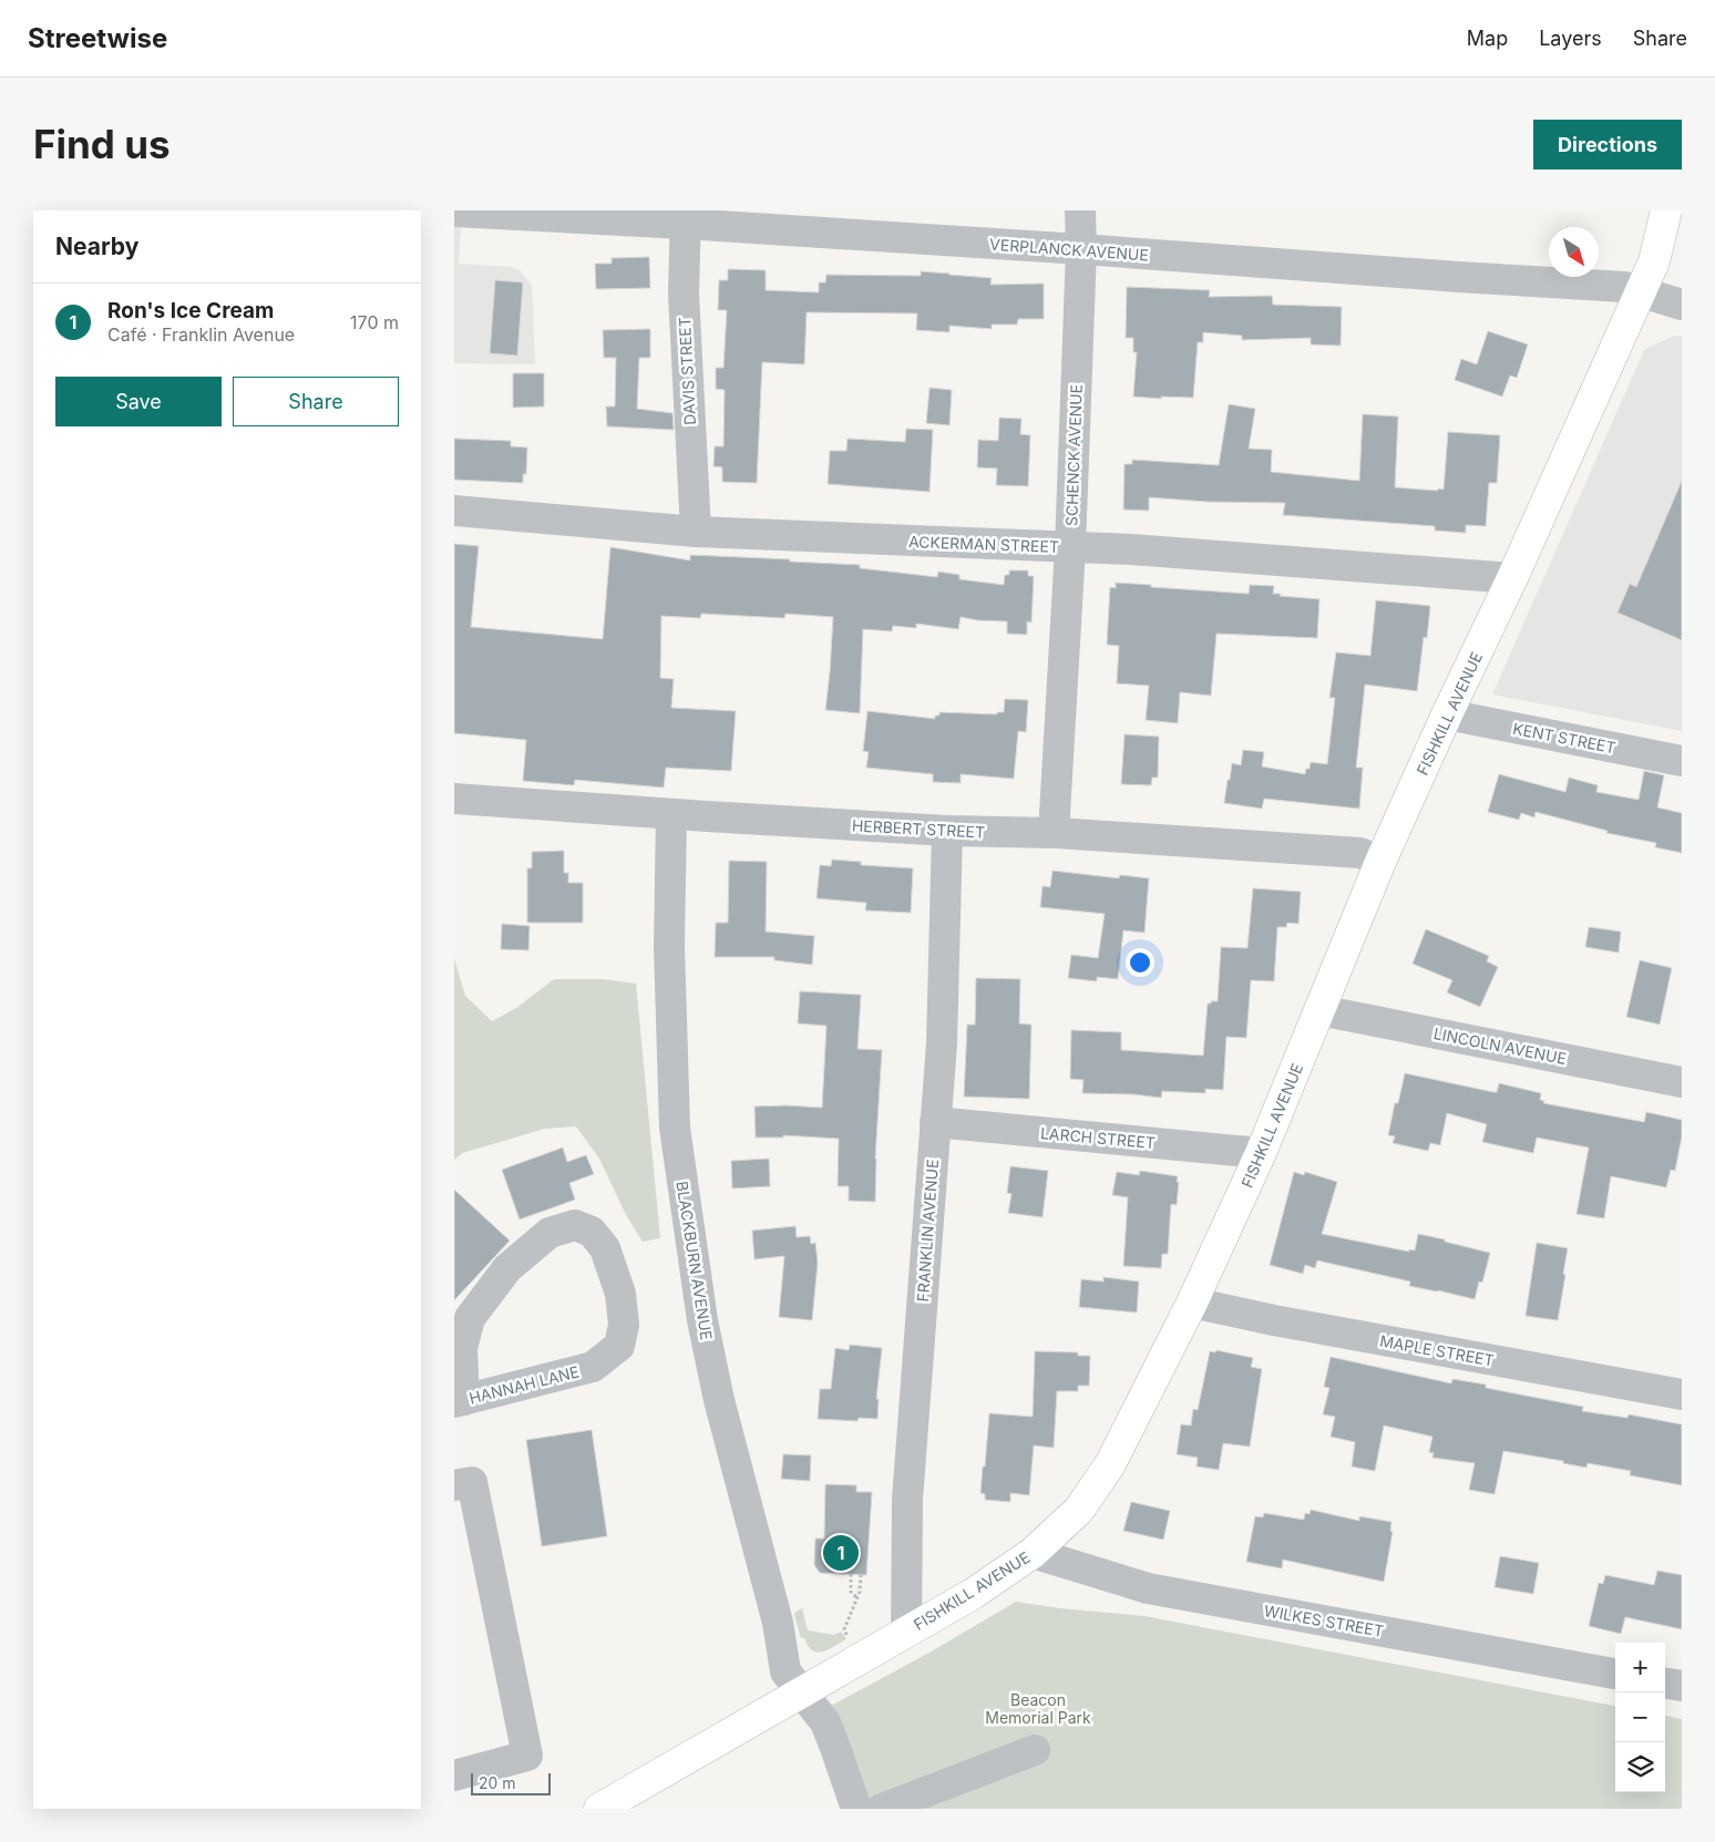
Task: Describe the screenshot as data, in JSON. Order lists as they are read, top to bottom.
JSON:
{
  "streets": {
    "main road": ["FISHKILL AVENUE"],
    "street": [
      "VERPLANCK AVENUE",
      "DAVIS STREET",
      "SCHENCK AVENUE",
      "ACKERMAN STREET",
      "KENT STREET",
      "HERBERT STREET",
      "LINCOLN AVENUE",
      "LARCH STREET",
      "FRANKLIN AVENUE",
      "BLACKBURN AVENUE",
      "MAPLE STREET",
      "HANNAH LANE",
      "WILKES STREET"
    ]
  },
  "crossings": [
    ["VERPLANCK AVENUE", "DAVIS STREET"],
    ["VERPLANCK AVENUE", "SCHENCK AVENUE"],
    ["VERPLANCK AVENUE", "FISHKILL AVENUE"],
    ["DAVIS STREET", "ACKERMAN STREET"],
    ["SCHENCK AVENUE", "ACKERMAN STREET"],
    ["SCHENCK AVENUE", "HERBERT STREET"],
    ["ACKERMAN STREET", "FISHKILL AVENUE"],
    ["FISHKILL AVENUE", "KENT STREET"],
    ["FISHKILL AVENUE", "HERBERT STREET"],
    ["FISHKILL AVENUE", "LINCOLN AVENUE"],
    ["FISHKILL AVENUE", "LARCH STREET"],
    ["FISHKILL AVENUE", "FRANKLIN AVENUE"],
    ["FISHKILL AVENUE", "BLACKBURN AVENUE"],
    ["FISHKILL AVENUE", "MAPLE STREET"],
    ["FISHKILL AVENUE", "WILKES STREET"],
    ["HERBERT STREET", "FRANKLIN AVENUE"],
    ["HERBERT STREET", "BLACKBURN AVENUE"],
    ["LARCH STREET", "FRANKLIN AVENUE"]
  ],
  "parks": ["Beacon Memorial Park"],
  "scale_bar": "20 m",
  "north": "bottom right",
  "page": {
    "header": "Streetwise",
    "nav": ["Map", "Layers", "Share"],
    "buttons": [
      "Directions",
      ["Save", "Share"]
    ],
    "title": "Find us",
    "heading": "Nearby",
    "list": [
      {
        "mark": "1",
        "name": "Ron's Ice Cream",
        "note": "Café · Franklin Avenue",
        "value": "170 m"
      }
    ],
    "pins": "1",
    "map_buttons": ["+", "−"],
    "scale": "20 m"
  }
}
